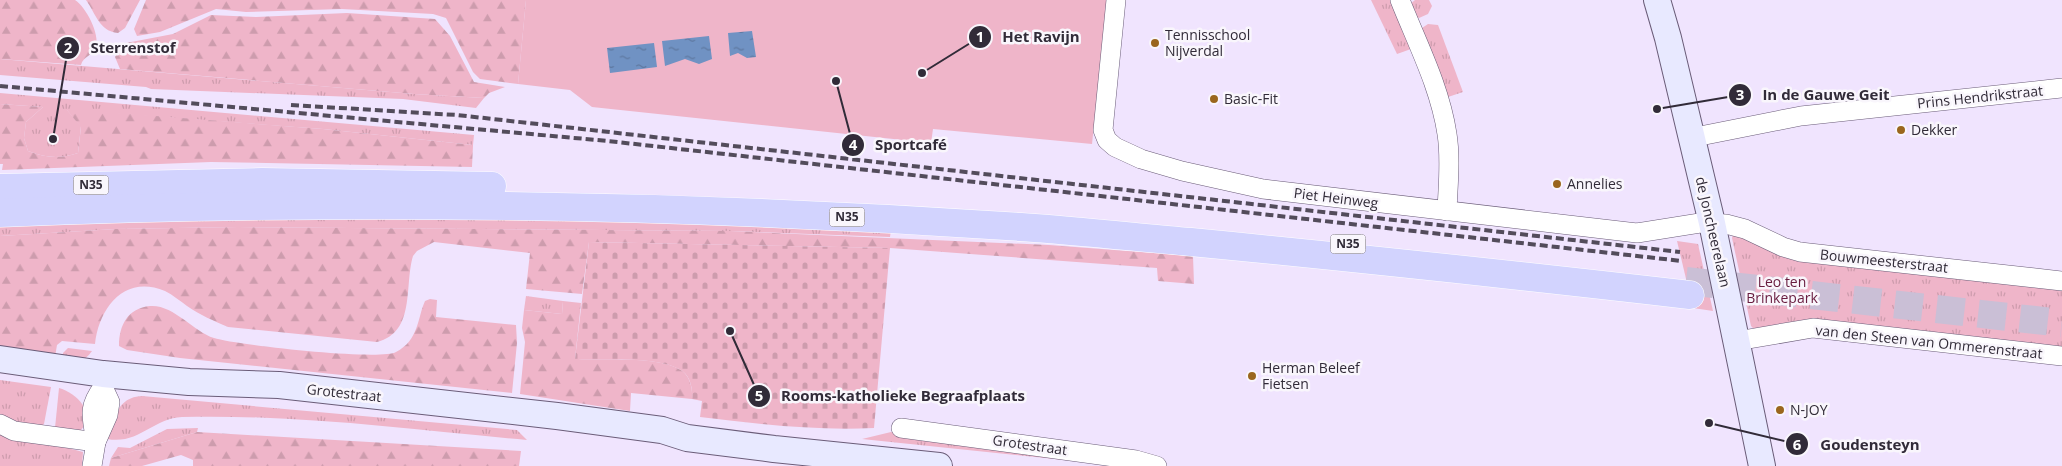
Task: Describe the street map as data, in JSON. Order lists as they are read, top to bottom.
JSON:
{
  "streets": {
    "main road": ["N35"],
    "street": [
      "Prins Hendrikstraat",
      "Piet Heinweg",
      "de Joncheerelaan",
      "Bouwmeesterstraat",
      "van den Steen van Ommerenstraat",
      "Grotestraat"
    ]
  },
  "crossings": [
    ["Prins Hendrikstraat", "de Joncheerelaan"],
    ["Piet Heinweg", "de Joncheerelaan"],
    ["Piet Heinweg", "Bouwmeesterstraat"],
    ["de Joncheerelaan", "Bouwmeesterstraat"],
    ["de Joncheerelaan", "van den Steen van Ommerenstraat"]
  ],
  "parks": ["Leo ten Brinkepark"],
  "places": [
    "Tennisschool Nijverdal",
    "Het Ravijn",
    "Sportcafé",
    "Basic-Fit",
    "In de Gauwe Geit",
    "Dekker",
    "Sterrenstof",
    "Annelies",
    "Rooms-katholieke Begraafplaats",
    "Herman Beleef Fietsen",
    "N-JOY",
    "Goudensteyn"
  ]
}
